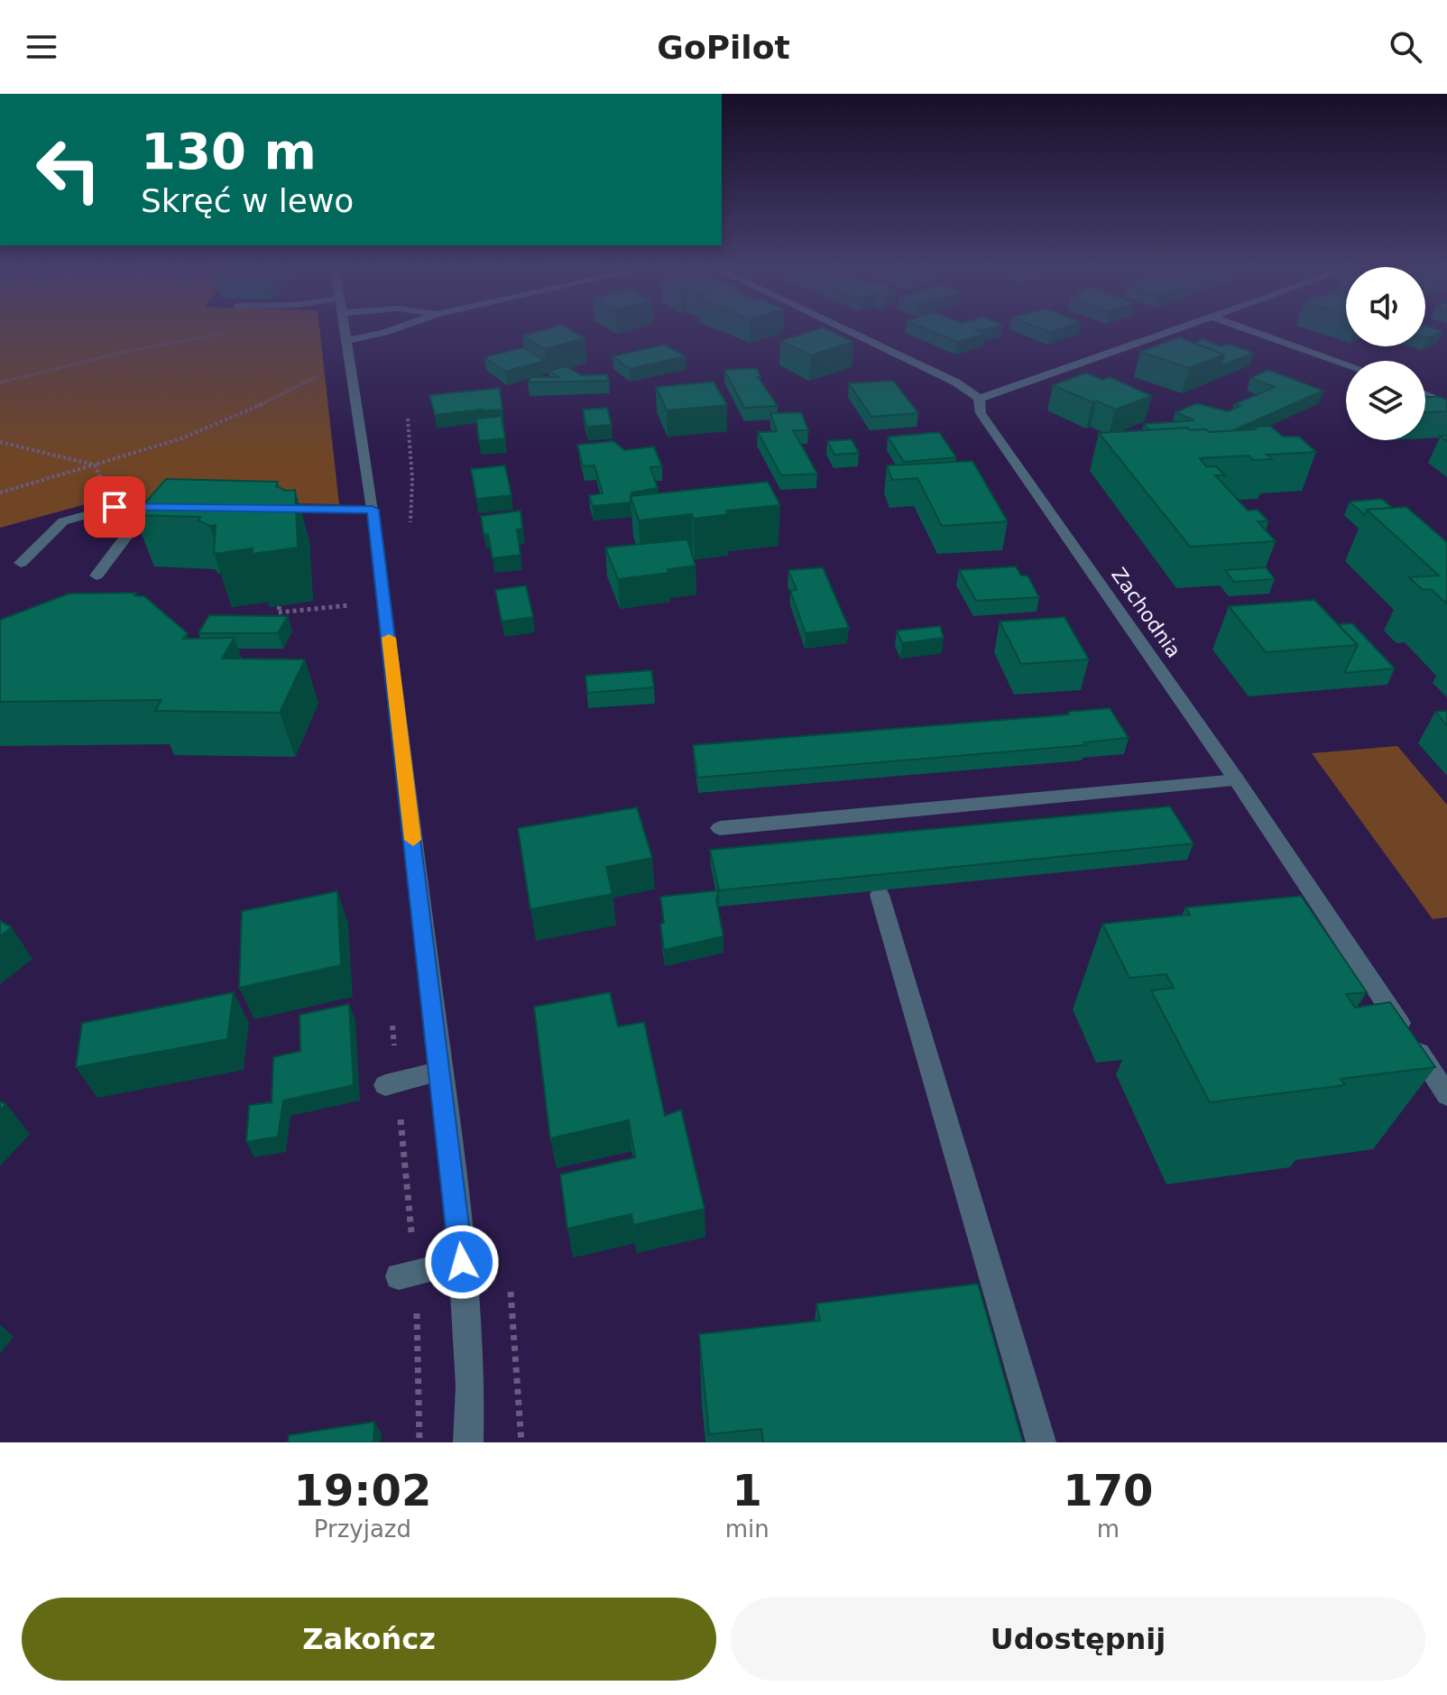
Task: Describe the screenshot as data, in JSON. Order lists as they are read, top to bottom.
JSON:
{
  "streets": {
    "street": ["Zachodnia"]
  },
  "page": {
    "header": "GoPilot",
    "turn": ["130 m", "Skręć w lewo"],
    "eta": [
      "19:02",
      "Przyjazd",
      "1",
      "min",
      "170",
      "m"
    ],
    "buttons": ["Zakończ", "Udostępnij"]
  }
}
